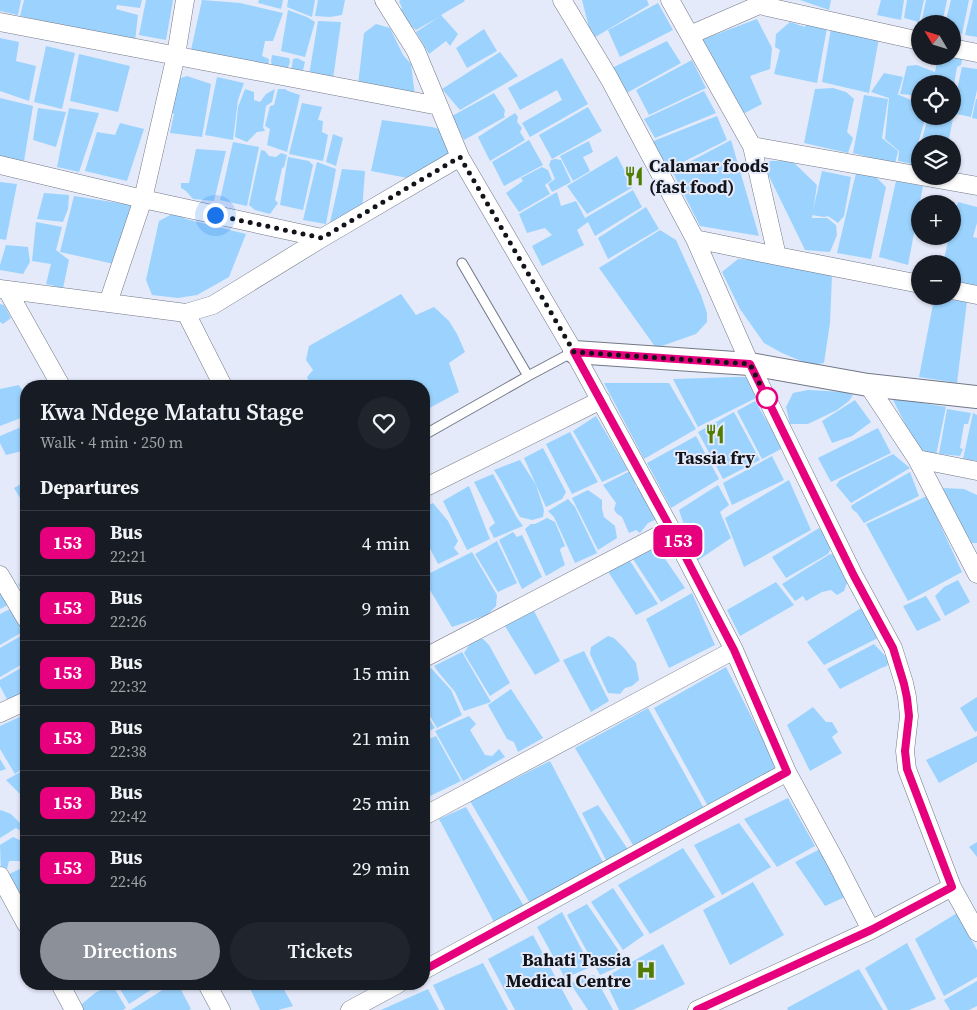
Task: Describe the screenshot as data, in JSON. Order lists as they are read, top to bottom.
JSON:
{
  "places": {
    "restaurant": ["Calamar foods (fast food)", "Tassia fry"],
    "hospital": ["Bahati Tassia Medical Centre"]
  },
  "lines": ["bus line 153"],
  "north": "top left",
  "page": {
    "on_map": "153",
    "map_buttons": ["+", "−"],
    "heading": [
      ["Kwa Ndege Matatu Stage", "Walk · 4 min · 250 m"],
      "Departures"
    ],
    "list": [
      {
        "mark": "153",
        "name": "Bus",
        "note": "22:21",
        "value": "4 min"
      },
      {
        "mark": "153",
        "name": "Bus",
        "note": "22:26",
        "value": "9 min"
      },
      {
        "mark": "153",
        "name": "Bus",
        "note": "22:32",
        "value": "15 min"
      },
      {
        "mark": "153",
        "name": "Bus",
        "note": "22:38",
        "value": "21 min"
      },
      {
        "mark": "153",
        "name": "Bus",
        "note": "22:42",
        "value": "25 min"
      },
      {
        "mark": "153",
        "name": "Bus",
        "note": "22:46",
        "value": "29 min"
      }
    ],
    "buttons": ["Directions", "Tickets"]
  }
}
